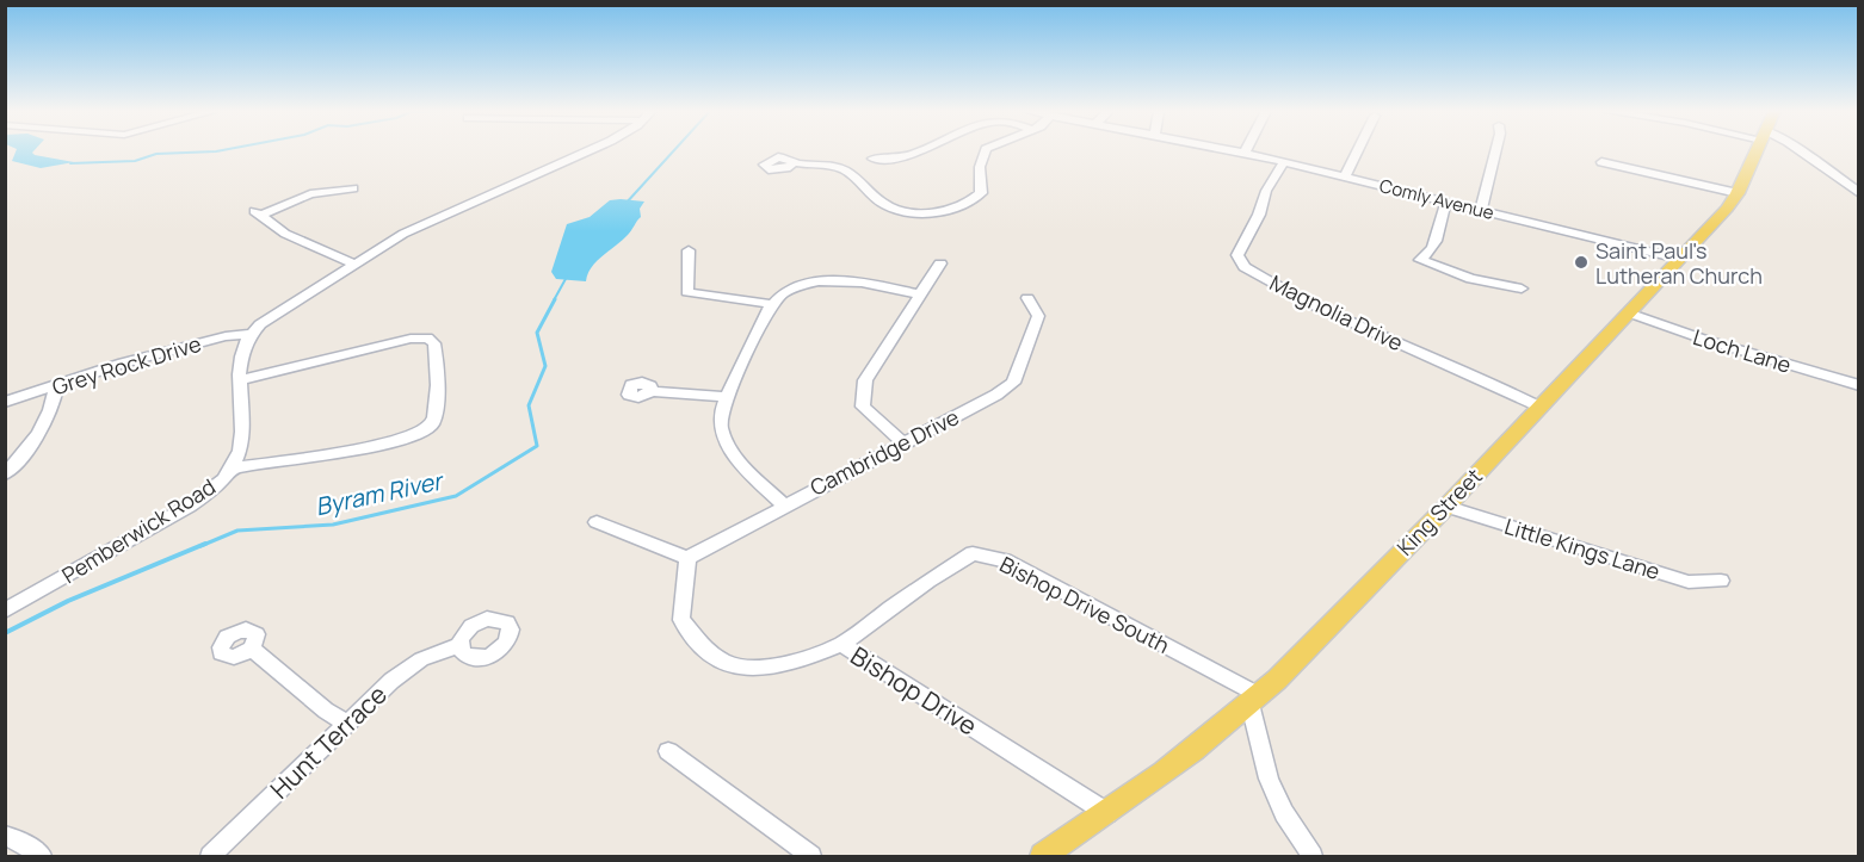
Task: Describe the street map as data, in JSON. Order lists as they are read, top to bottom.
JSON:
{
  "streets": {
    "main road": ["King Street"],
    "street": [
      "Comly Avenue",
      "Magnolia Drive",
      "Loch Lane",
      "Grey Rock Drive",
      "Cambridge Drive",
      "Pemberwick Road",
      "Little Kings Lane",
      "Bishop Drive South",
      "Bishop Drive",
      "Hunt Terrace"
    ]
  },
  "crossings": [
    ["Comly Avenue", "Magnolia Drive"],
    ["Comly Avenue", "King Street"],
    ["Magnolia Drive", "King Street"],
    ["Loch Lane", "King Street"],
    ["Grey Rock Drive", "Pemberwick Road"],
    ["Cambridge Drive", "Bishop Drive"],
    ["King Street", "Little Kings Lane"],
    ["King Street", "Bishop Drive South"],
    ["King Street", "Bishop Drive"],
    ["Bishop Drive South", "Bishop Drive"]
  ],
  "water": ["Byram River"],
  "places": ["Saint Paul's Lutheran Church"]
}
